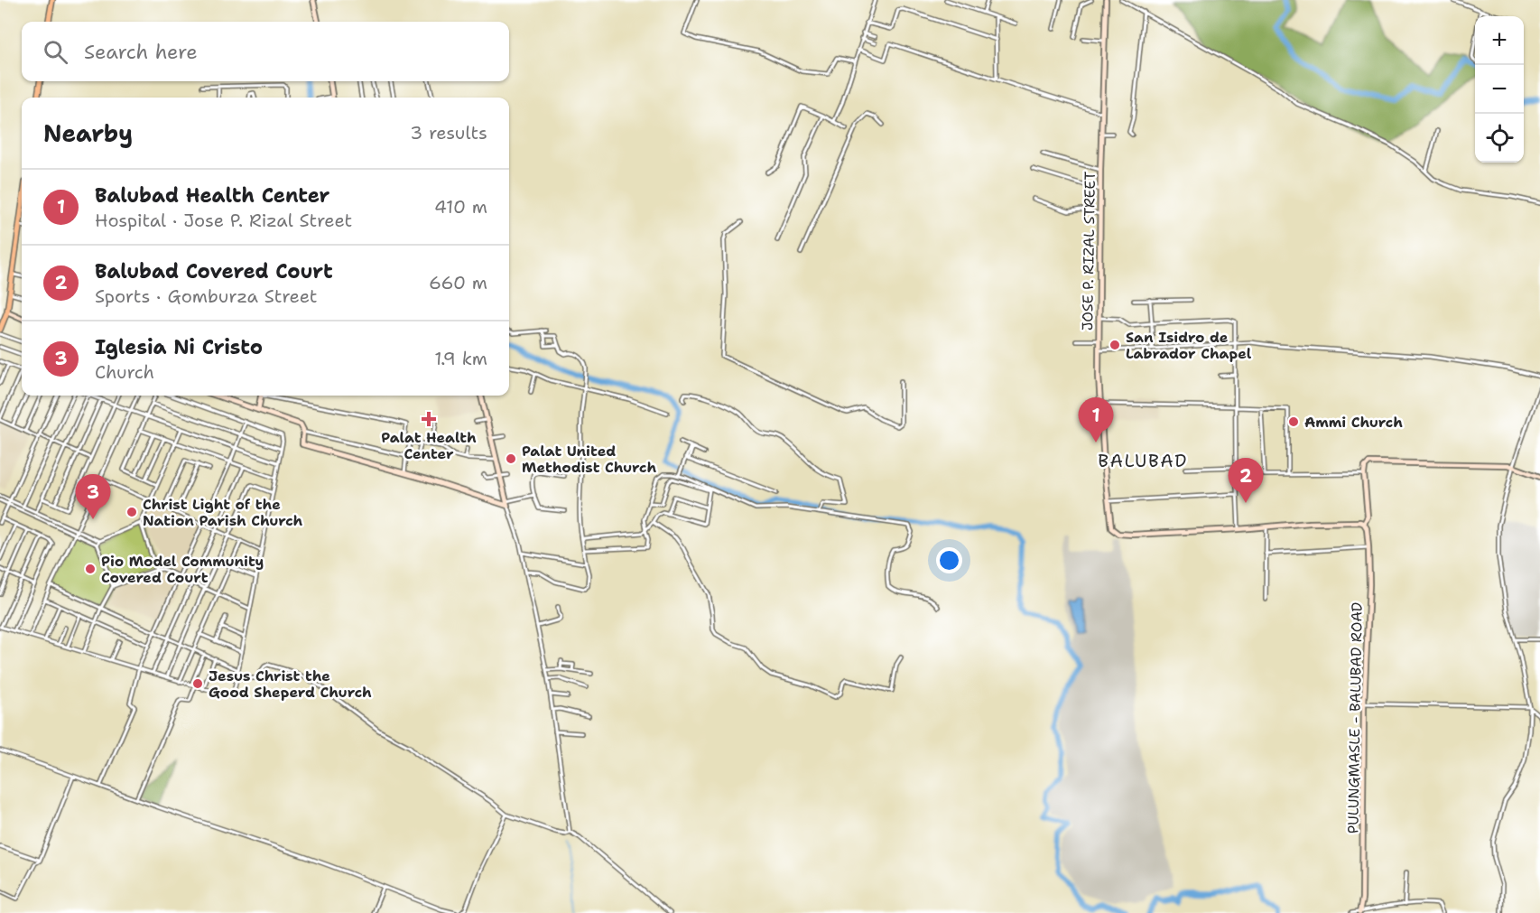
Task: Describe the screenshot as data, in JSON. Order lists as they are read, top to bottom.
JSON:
{
  "streets": {
    "street": ["JOSE P. RIZAL STREET", "PULUNGMASLE - BALUBAD ROAD"]
  },
  "crossings": [
    ["JOSE P. RIZAL STREET", "PULUNGMASLE - BALUBAD ROAD"]
  ],
  "districts": ["BALUBAD"],
  "places": {
    "other": [
      "San Isidro de Labrador Chapel",
      "Ammi Church",
      "Palat United Methodist Church",
      "Christ Light of the Nation Parish Church",
      "Pio Model Community Covered Court",
      "Jesus Christ the Good Sheperd Church"
    ],
    "health": ["Palat Health Center"]
  },
  "page": {
    "map_buttons": ["+", "−"],
    "search": "Search here",
    "heading": ["Nearby", "3 results"],
    "list": [
      {
        "mark": "1",
        "name": "Balubad Health Center",
        "note": "Hospital · Jose P. Rizal Street",
        "value": "410 m"
      },
      {
        "mark": "2",
        "name": "Balubad Covered Court",
        "note": "Sports · Gomburza Street",
        "value": "660 m"
      },
      {
        "mark": "3",
        "name": "Iglesia Ni Cristo",
        "note": "Church",
        "value": "1.9 km"
      }
    ],
    "pins": ["1", "2", "3"]
  }
}
